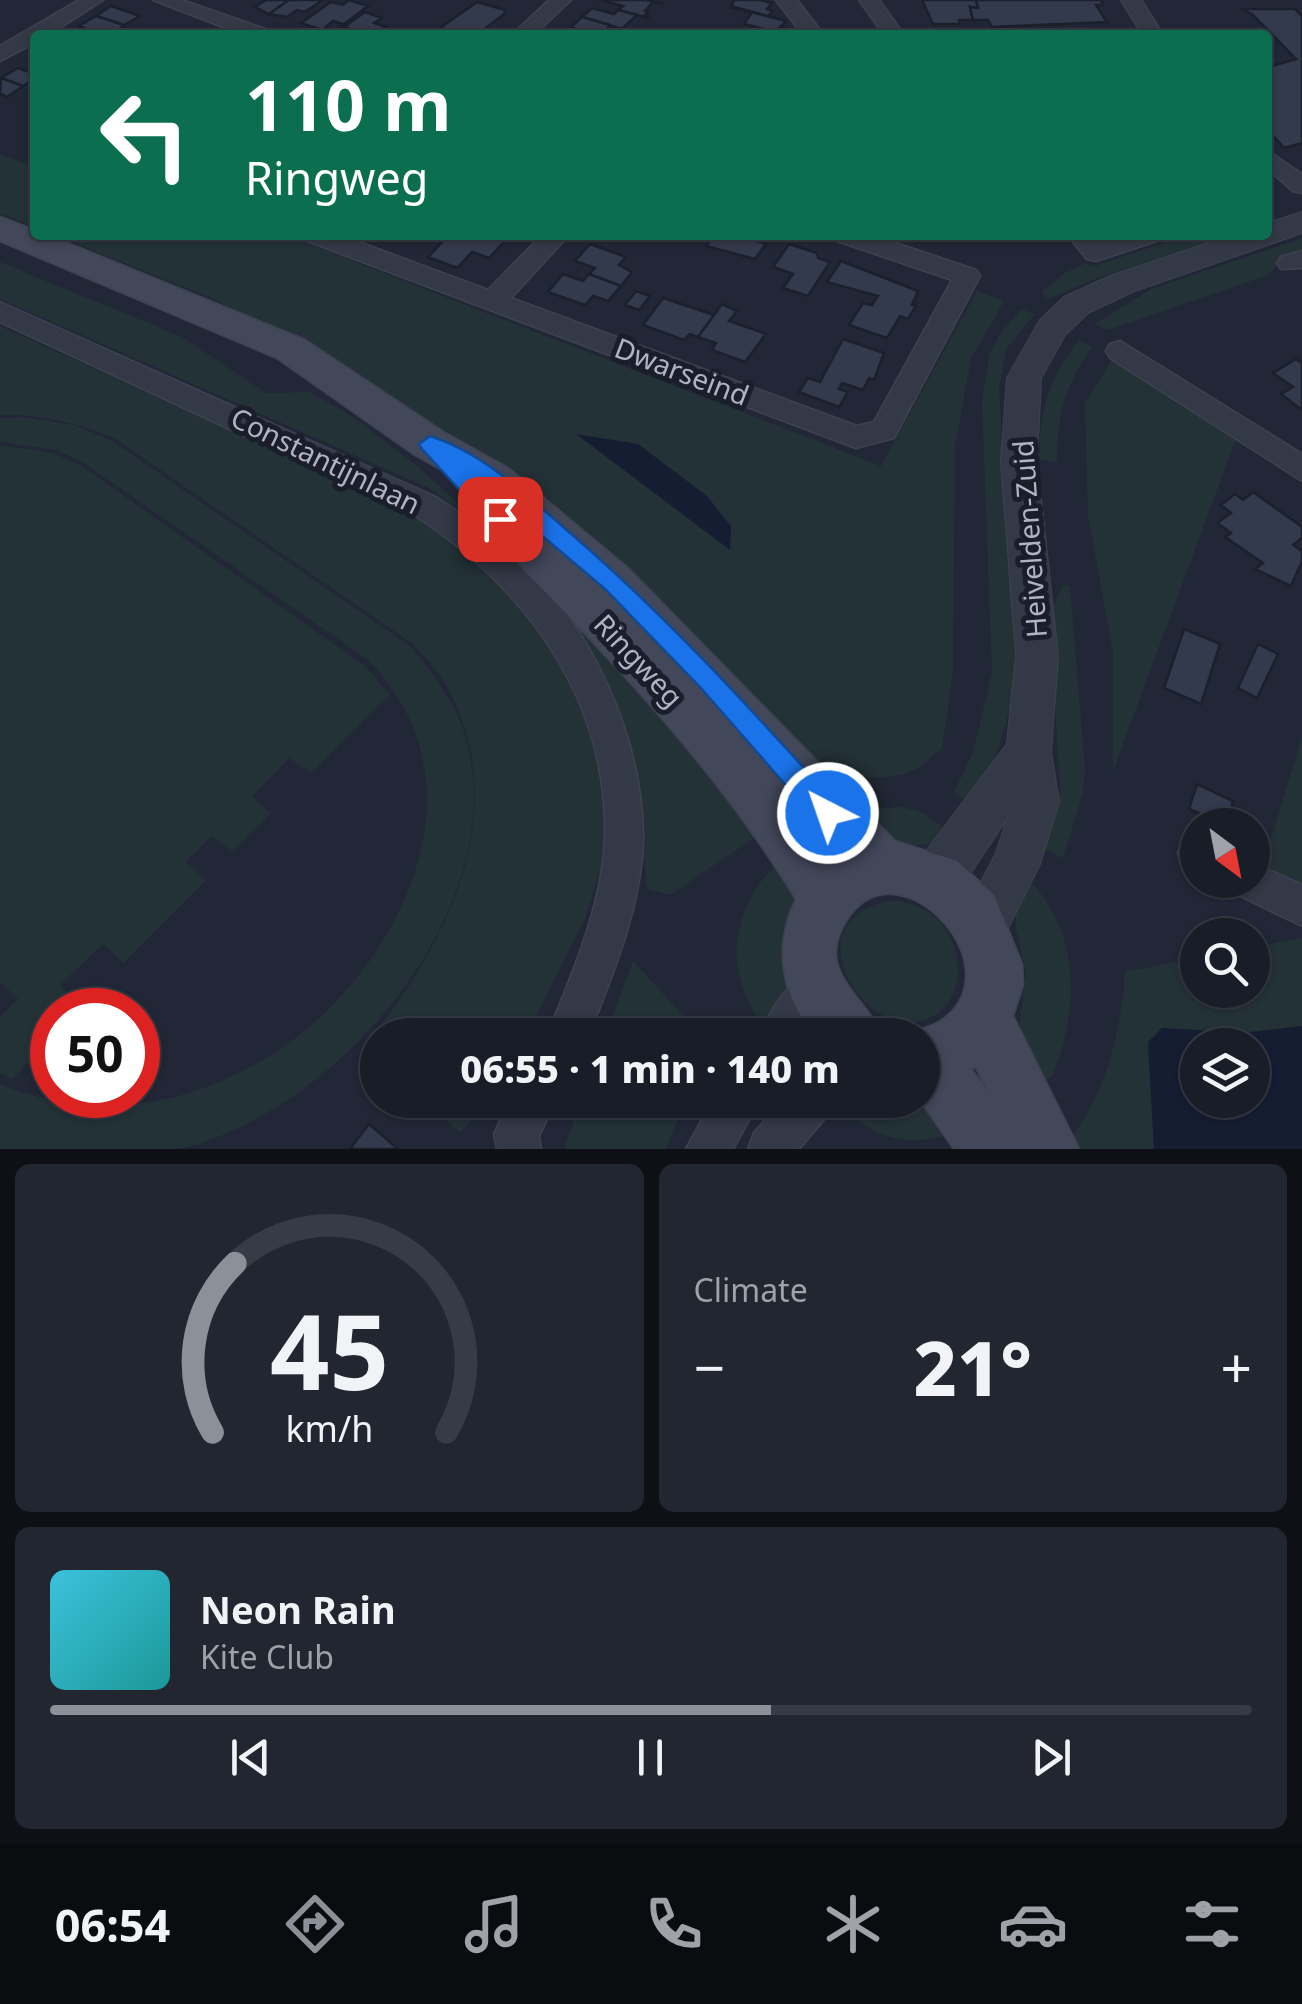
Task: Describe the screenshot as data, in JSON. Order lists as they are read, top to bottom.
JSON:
{
  "streets": {
    "main road": ["Ringweg"],
    "street": ["Dwarseind", "Constantijnlaan", "Heivelden-Zuid"]
  },
  "crossings": [
    ["Heivelden-Zuid", "Ringweg"]
  ],
  "north": "bottom right",
  "page": {
    "turn": ["110 m", "Ringweg"],
    "limit": "50",
    "trip": "06:55 · 1 min · 140 m",
    "tile": "Climate",
    "heat": ["−", "21°", "+"],
    "song": ["Neon Rain", "Kite Club"],
    "tabs": "06:54",
    "gauge": ["45", "km/h"]
  }
}
